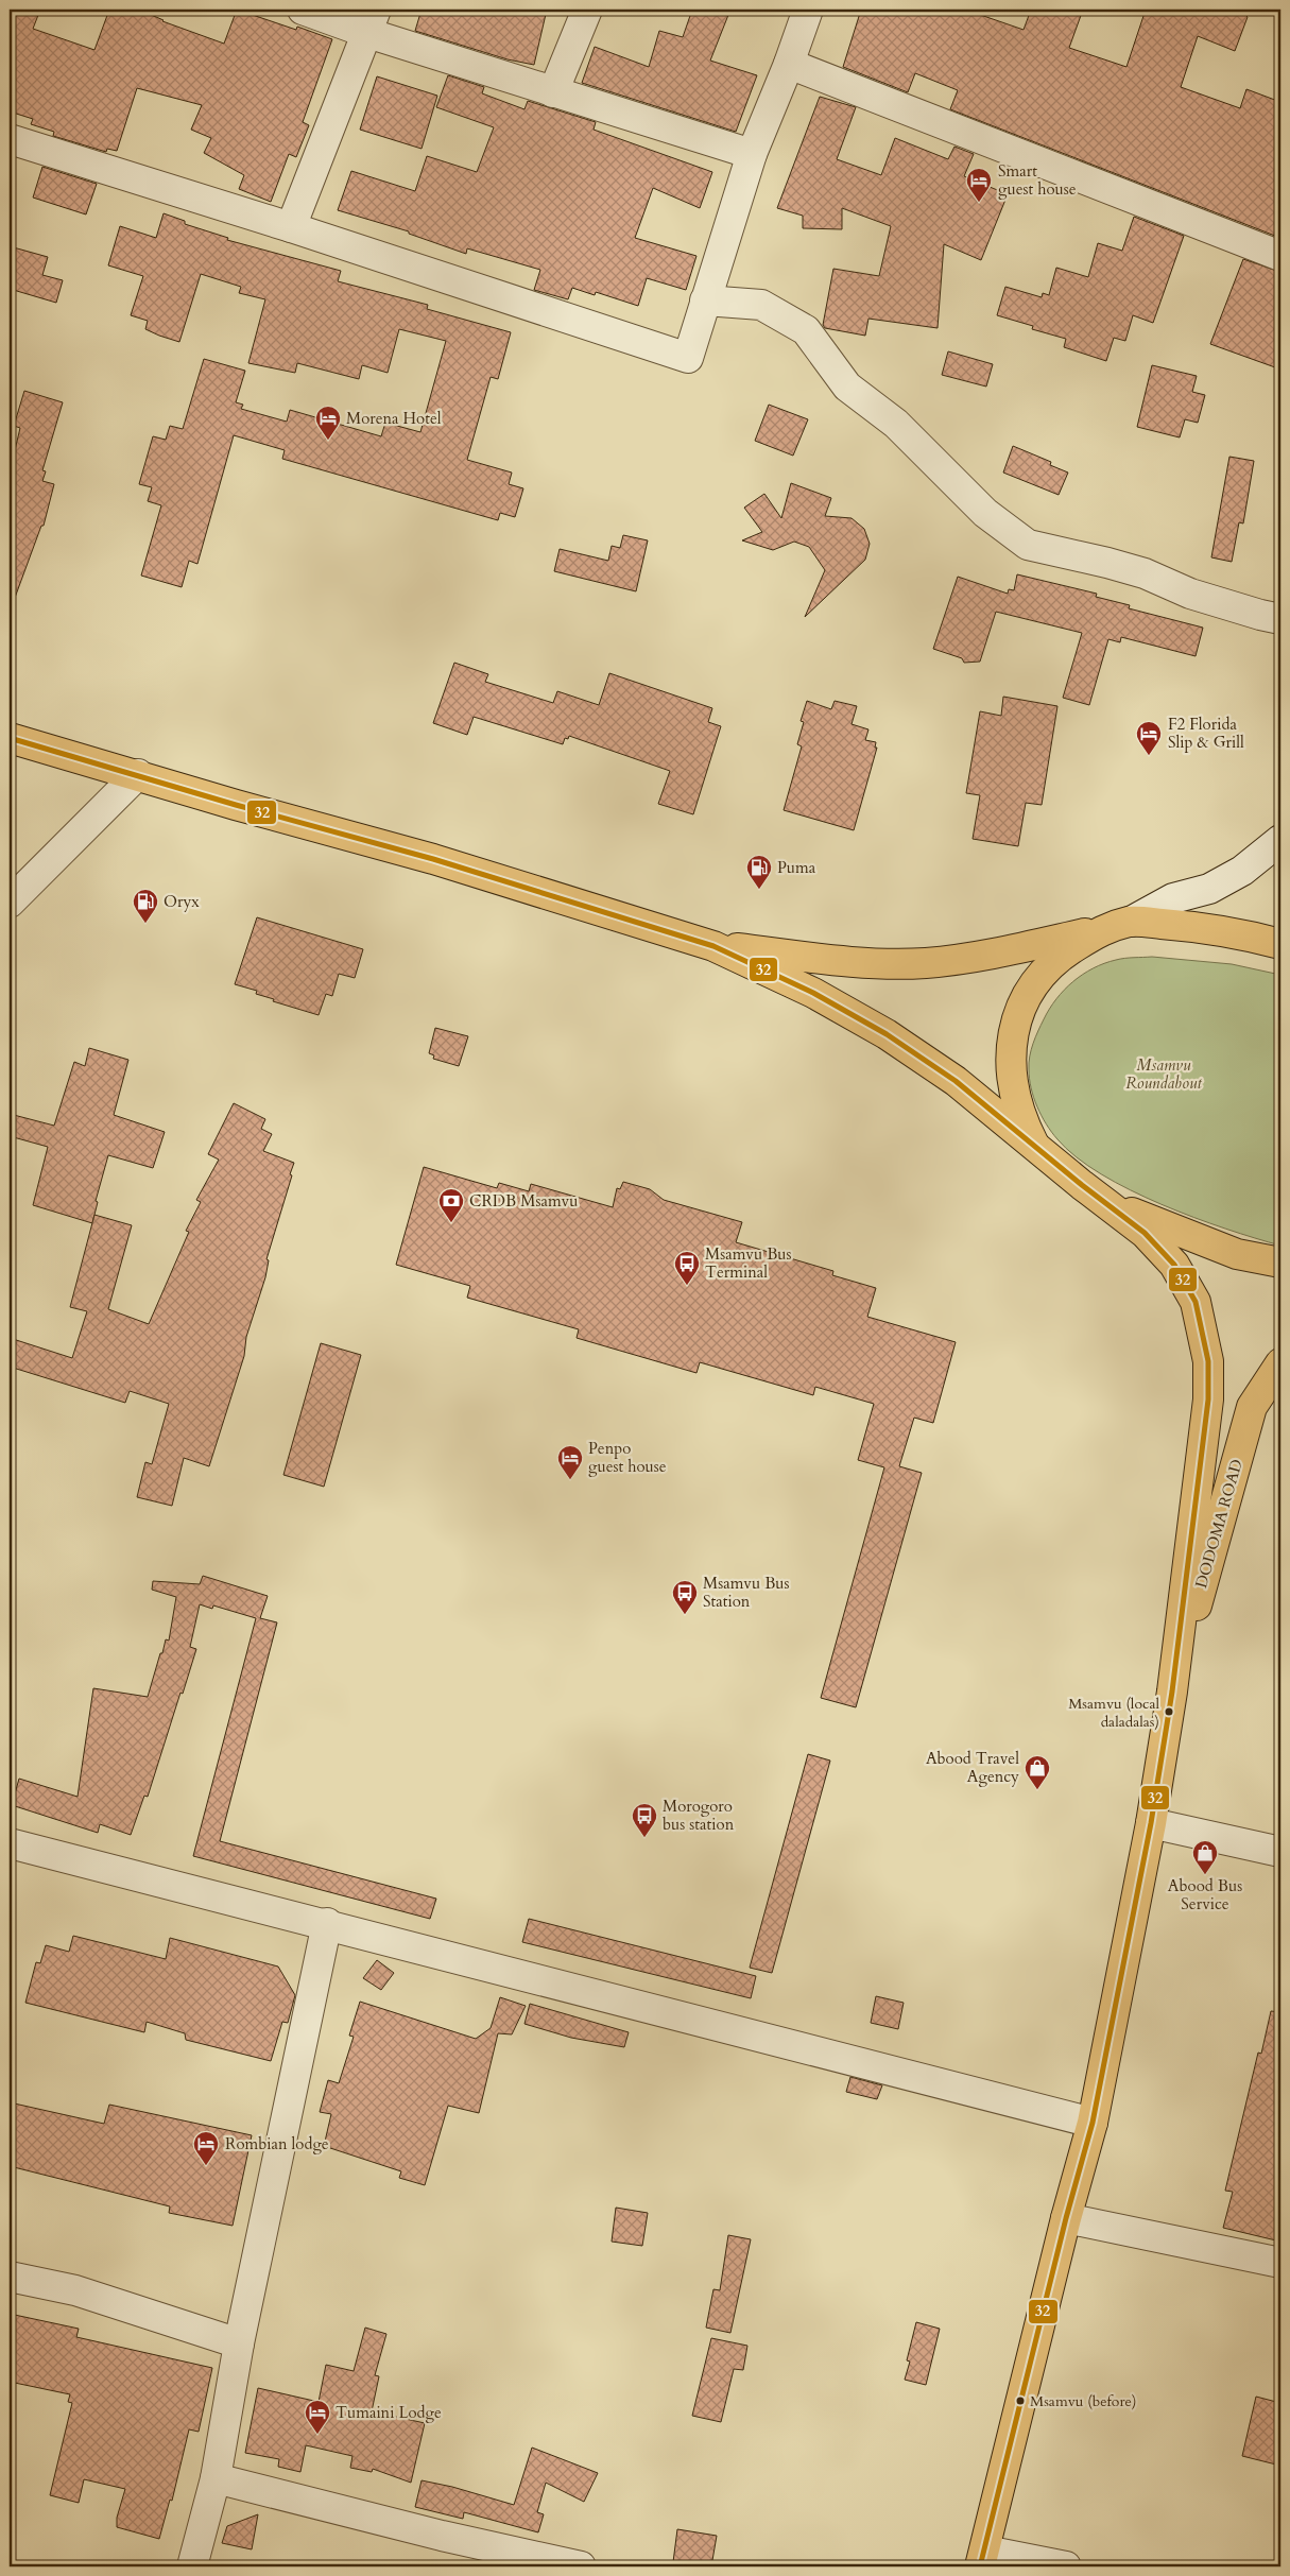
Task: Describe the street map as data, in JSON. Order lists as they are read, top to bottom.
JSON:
{
  "streets": {
    "highway": ["DODOMA ROAD"]
  },
  "parks": ["Msamvu Roundabout"],
  "places": {
    "hotel": [
      "Smart guest house",
      "Morena Hotel",
      "F2 Florida Slip & Grill",
      "Penpo guest house",
      "Rombian lodge",
      "Tumaini Lodge"
    ],
    "fuel station": ["Puma", "Oryx"],
    "bank": ["CRDB Msamvu"],
    "bus stop": ["Msamvu Bus Terminal", "Msamvu Bus Station", "Morogoro bus station"],
    "other": ["Msamvu (local daladalas)", "Msamvu (before)"],
    "shop": ["Abood Travel Agency", "Abood Bus Service"]
  },
  "lines": ["transit line 32"]
}
